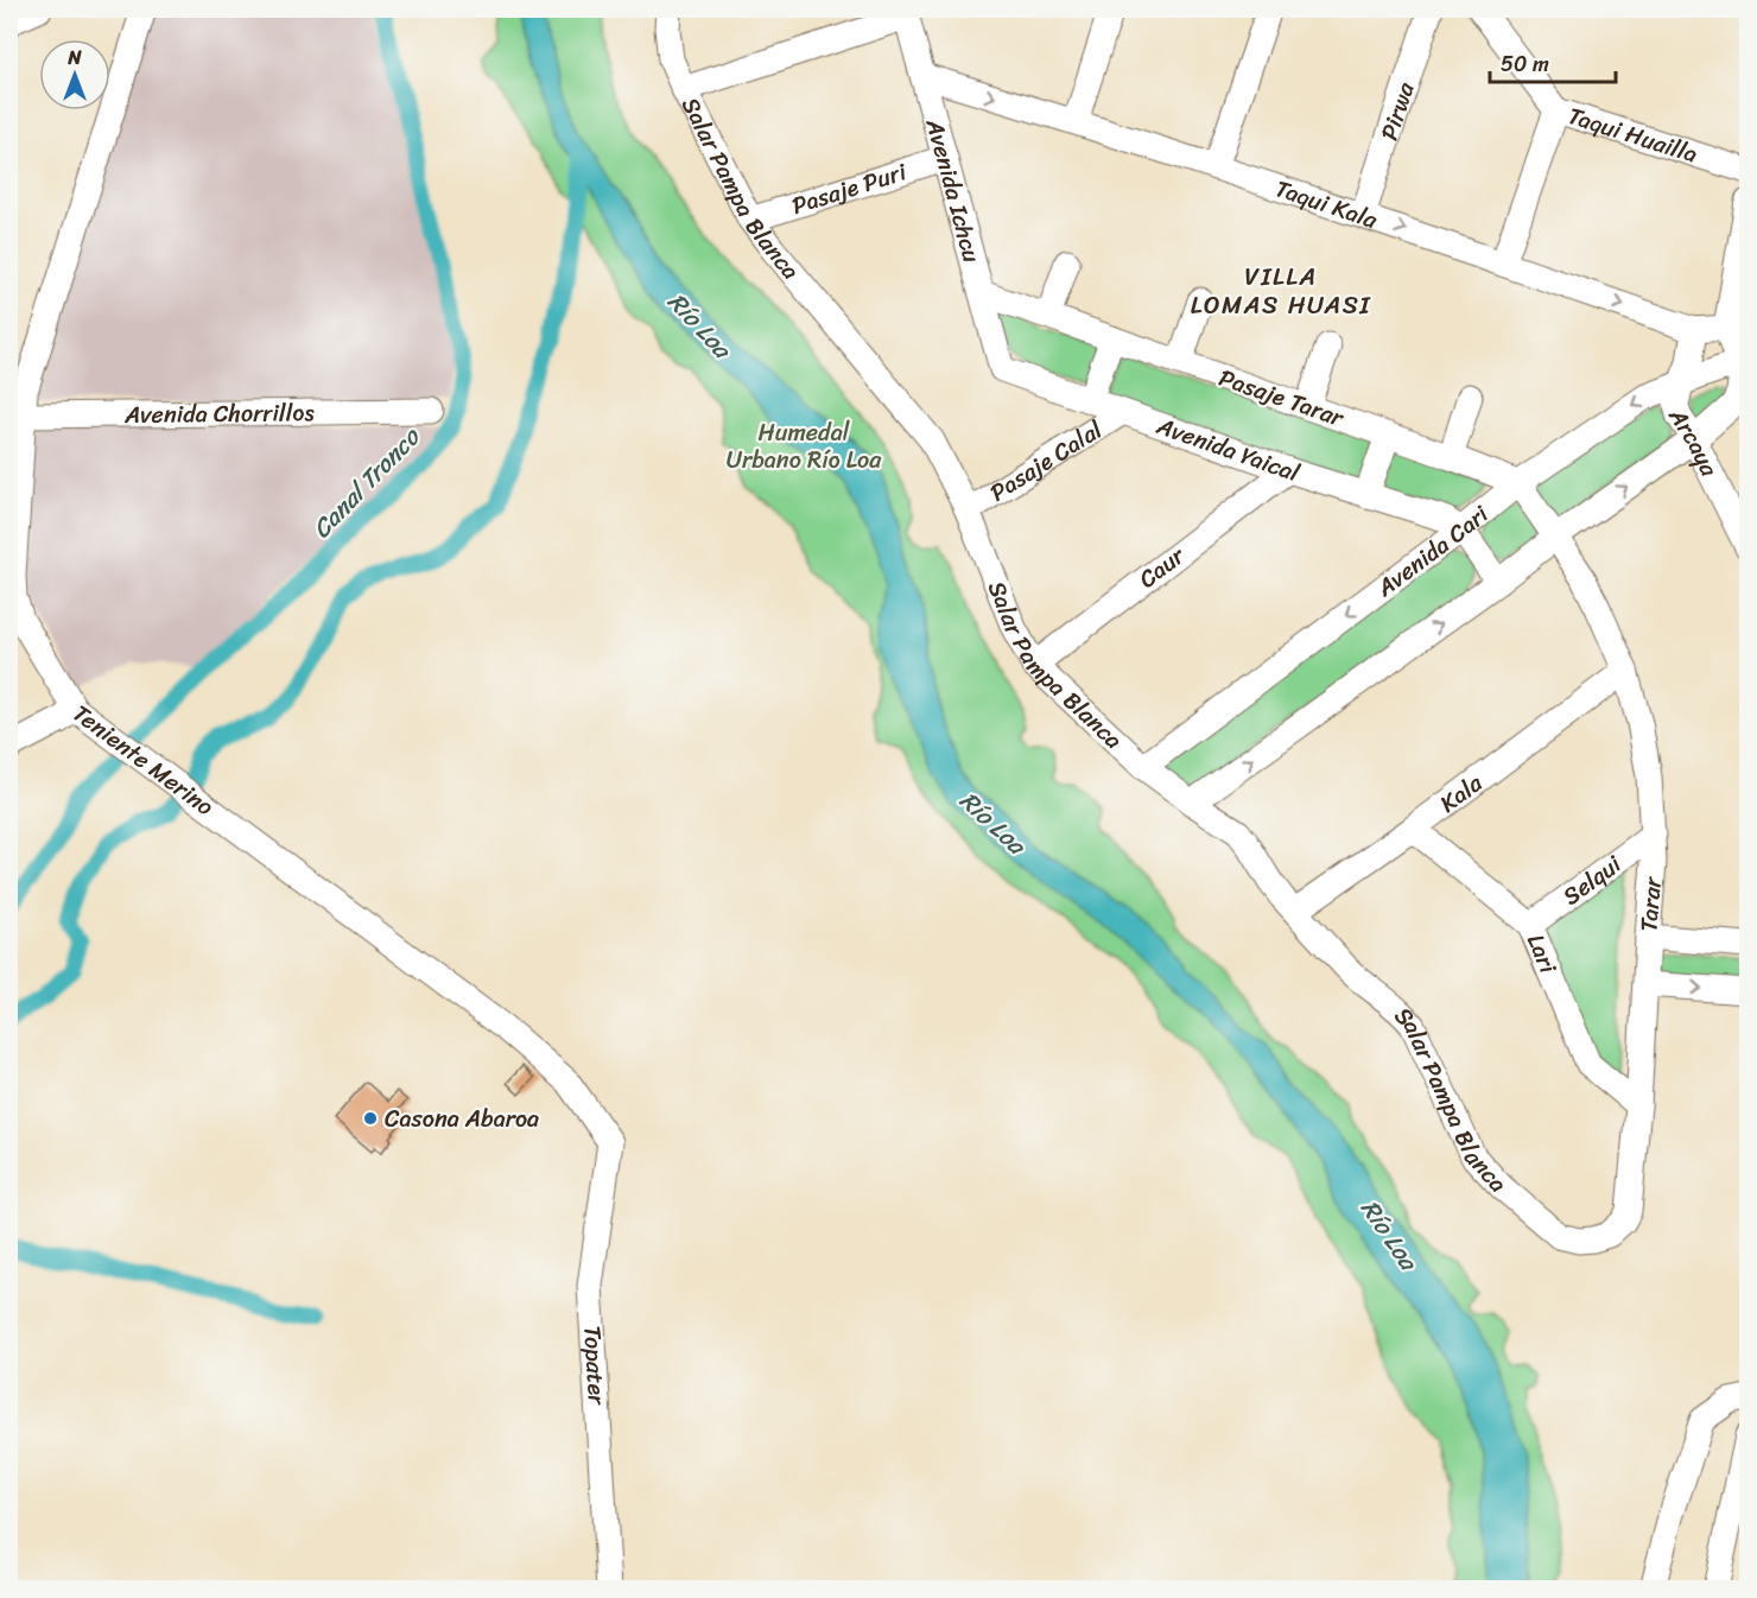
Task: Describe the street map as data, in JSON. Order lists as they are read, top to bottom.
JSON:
{
  "streets": {
    "street": [
      "Pirwa",
      "Taqui Huailla",
      "Salar Pampa Blanca",
      "Pasaje Puri",
      "Avenida Ichcu",
      "Taqui Kala",
      "Pasaje Tarar",
      "Avenida Chorrillos",
      "Arcaya",
      "Avenida Yaical",
      "Pasaje Calal",
      "Avenida Cari",
      "Caur",
      "Teniente Merino",
      "Kala",
      "Selqui",
      "Tarar",
      "Lari",
      "Topater"
    ]
  },
  "crossings": [
    ["Pirwa", "Taqui Kala"],
    ["Salar Pampa Blanca", "Pasaje Puri"],
    ["Salar Pampa Blanca", "Pasaje Calal"],
    ["Salar Pampa Blanca", "Avenida Cari"],
    ["Salar Pampa Blanca", "Caur"],
    ["Salar Pampa Blanca", "Kala"],
    ["Salar Pampa Blanca", "Tarar"],
    ["Pasaje Puri", "Avenida Ichcu"],
    ["Avenida Ichcu", "Taqui Kala"],
    ["Avenida Ichcu", "Pasaje Tarar"],
    ["Avenida Ichcu", "Avenida Yaical"],
    ["Taqui Kala", "Arcaya"],
    ["Pasaje Tarar", "Avenida Cari"],
    ["Avenida Chorrillos", "Teniente Merino"],
    ["Arcaya", "Avenida Cari"],
    ["Avenida Yaical", "Pasaje Calal"],
    ["Avenida Yaical", "Avenida Cari"],
    ["Avenida Yaical", "Caur"],
    ["Teniente Merino", "Topater"],
    ["Kala", "Tarar"],
    ["Kala", "Lari"],
    ["Selqui", "Tarar"],
    ["Selqui", "Lari"],
    ["Tarar", "Lari"]
  ],
  "one_way": ["Taqui Kala"],
  "districts": ["VILLA LOMAS HUASI"],
  "water": ["Río Loa", "Canal Tronco"],
  "parks": ["Humedal Urbano Río Loa"],
  "places": ["Casona Abaroa"],
  "scale_bar": "50 m",
  "north": "top"
}
